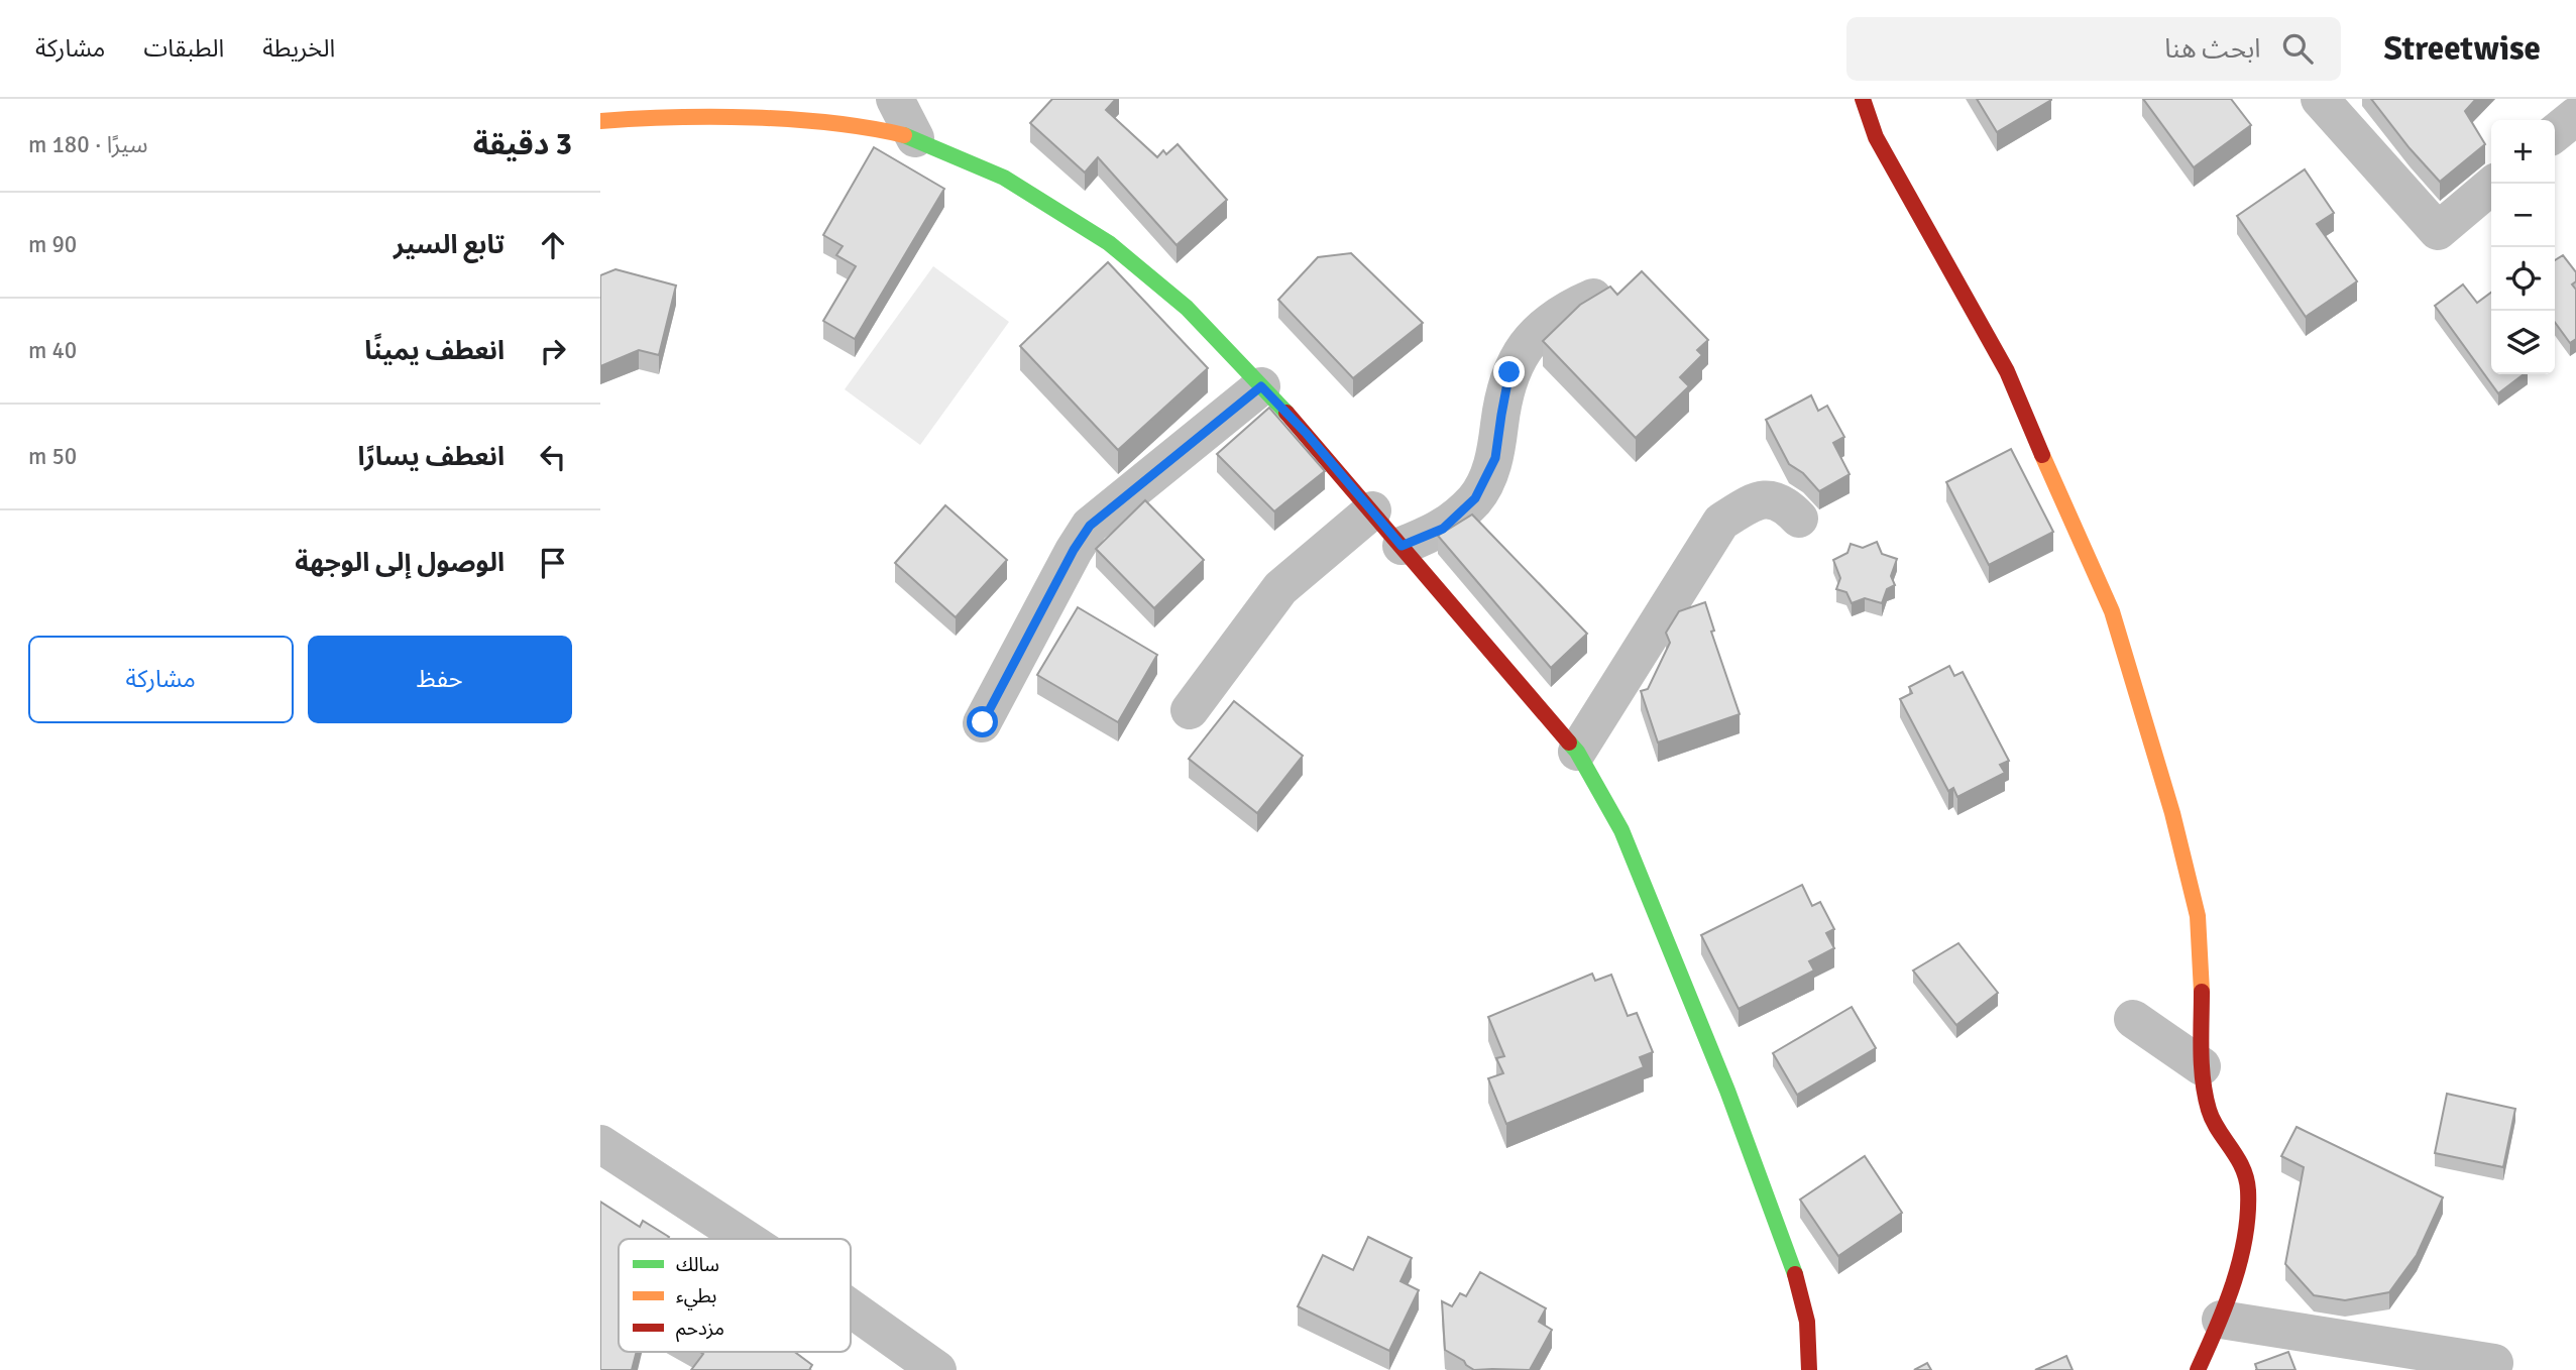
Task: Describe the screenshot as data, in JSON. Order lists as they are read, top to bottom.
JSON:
{
  "legend": ["سالك", "بطيء", "مزدحم"],
  "page": {
    "header": "Streetwise",
    "search": "ابحث هنا",
    "nav": ["الخريطة", "الطبقات", "مشاركة"],
    "heading": ["3 دقيقة", "سيرًا · 180 m"],
    "map_buttons": ["+", "−"],
    "list": [
      ["تابع السير", "90 m"],
      ["انعطف يمينًا", "40 m"],
      ["انعطف يسارًا", "50 m"],
      "الوصول إلى الوجهة"
    ],
    "buttons": ["حفظ", "مشاركة"]
  }
}
